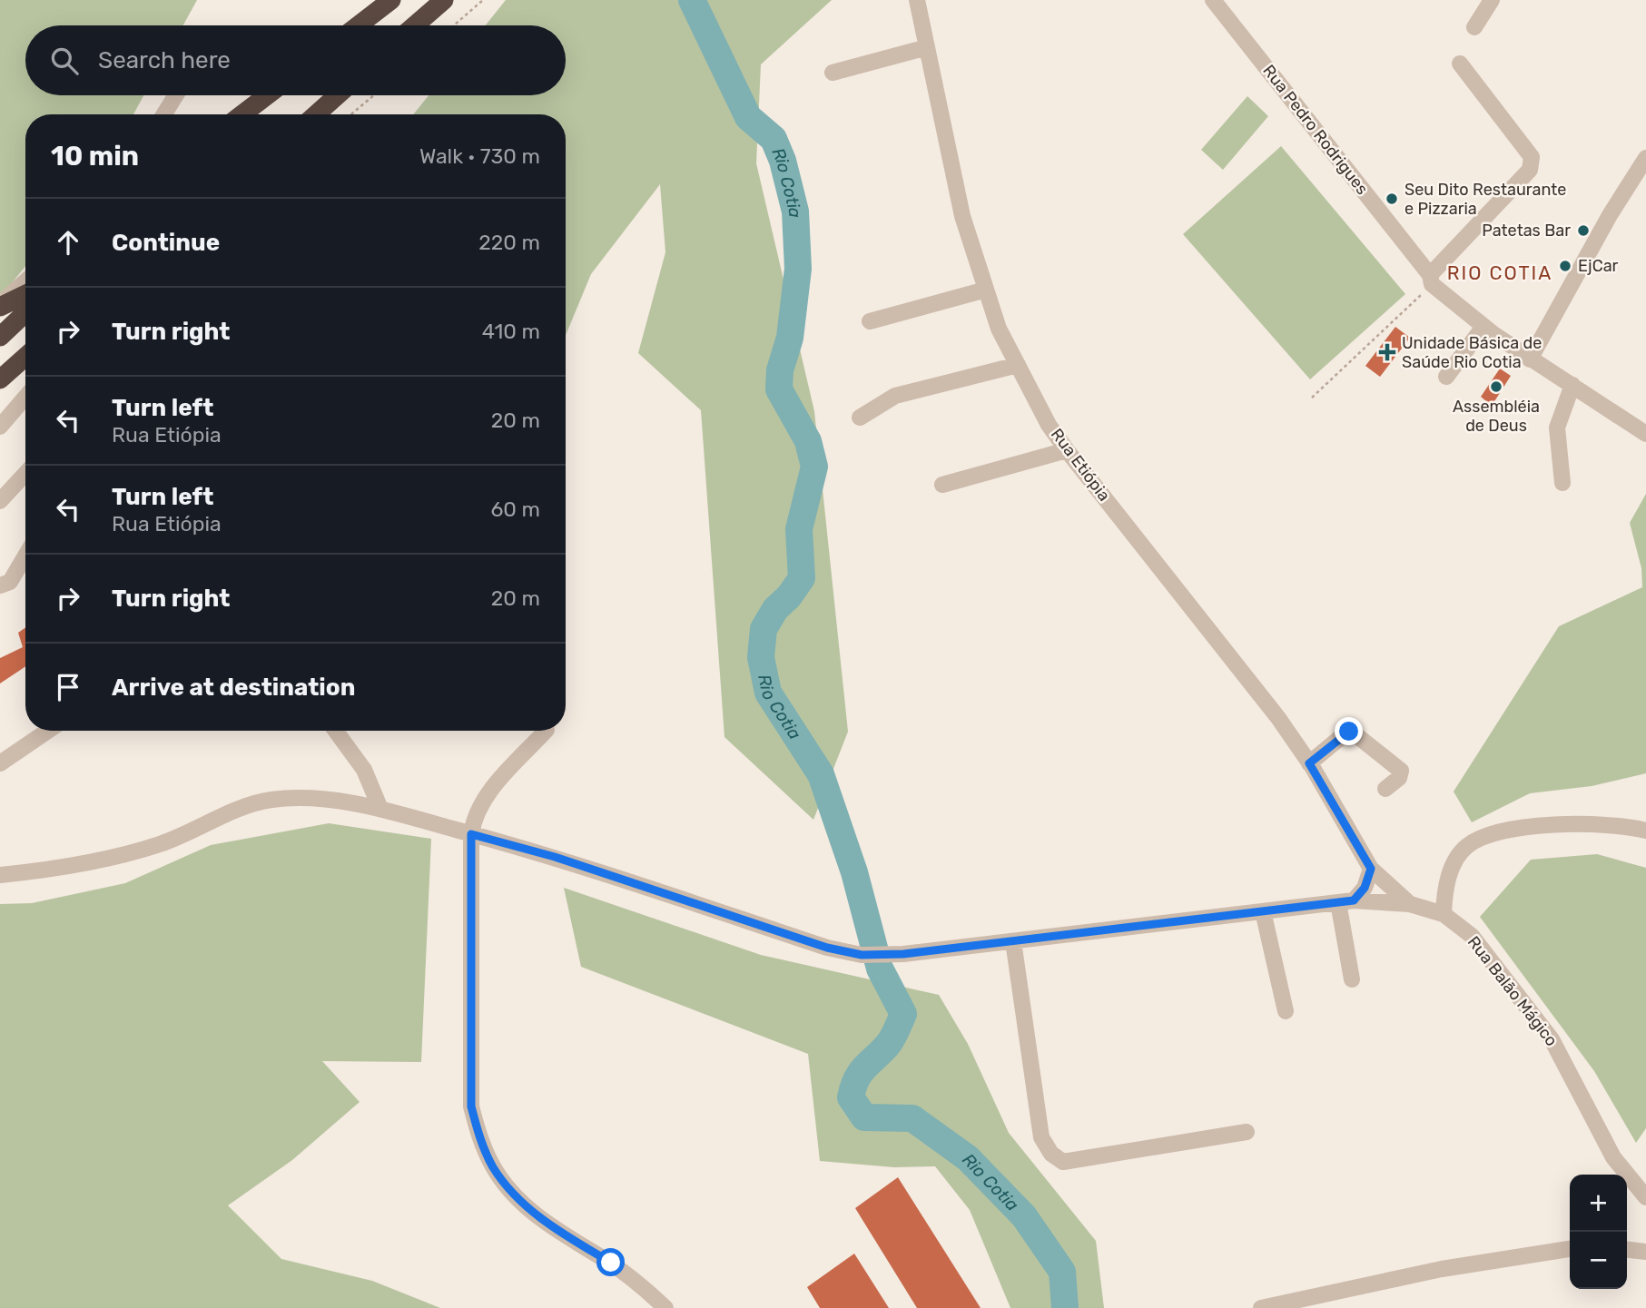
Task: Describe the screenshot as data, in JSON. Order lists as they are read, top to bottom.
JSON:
{
  "streets": {
    "street": ["Rua Pedro Rodrigues", "Rua Etiópia", "Rua Balão Mágico"]
  },
  "districts": ["RIO COTIA"],
  "water": ["Rio Cotia"],
  "places": {
    "other": [
      "Seu Dito Restaurante e Pizzaria",
      "Patetas Bar",
      "EjCar",
      "Assembléia de Deus"
    ],
    "health": ["Unidade Básica de Saúde Rio Cotia"]
  },
  "page": {
    "search": "Search here",
    "heading": ["10 min", "Walk · 730 m"],
    "list": [
      ["Continue", "220 m"],
      ["Turn right", "410 m"],
      ["Turn left", "Rua Etiópia", "20 m"],
      ["Turn left", "Rua Etiópia", "60 m"],
      ["Turn right", "20 m"],
      "Arrive at destination"
    ],
    "map_buttons": ["+", "−"]
  }
}
